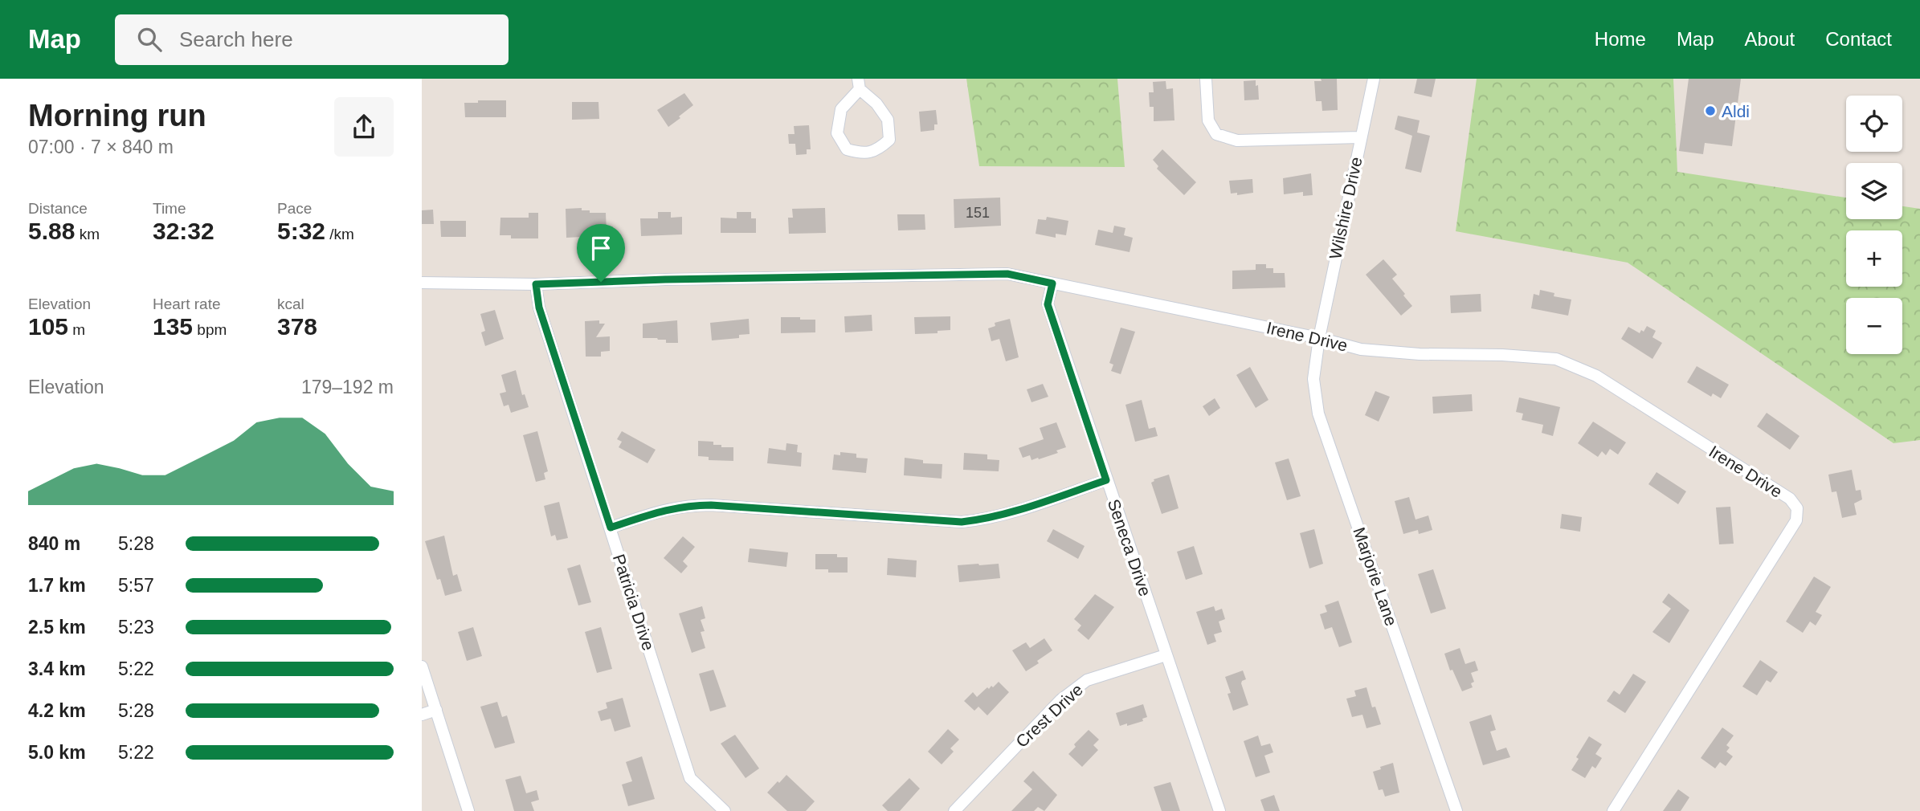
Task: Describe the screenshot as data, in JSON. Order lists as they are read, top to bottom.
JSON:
{
  "streets": {
    "street": [
      "Wilshire Drive",
      "Irene Drive",
      "Seneca Drive",
      "Marjorie Lane",
      "Patricia Drive",
      "Crest Drive"
    ]
  },
  "crossings": [
    ["Wilshire Drive", "Irene Drive"],
    ["Wilshire Drive", "Marjorie Lane"],
    ["Irene Drive", "Seneca Drive"],
    ["Irene Drive", "Marjorie Lane"],
    ["Irene Drive", "Patricia Drive"],
    ["Seneca Drive", "Crest Drive"]
  ],
  "places": ["Aldi"],
  "house_numbers": ["151"],
  "page": {
    "header": "Map",
    "search": "Search here",
    "nav": [
      "Home",
      "Map",
      "About",
      "Contact"
    ],
    "heading": ["Morning run", "07:00 · 7 × 840 m"],
    "map_buttons": ["+", "−"],
    "stats": [
      ["Distance", "5.88 km"],
      ["Time", "32:32"],
      ["Pace", "5:32 /km"],
      ["Elevation", "105 m"],
      ["Heart rate", "135 bpm"],
      ["kcal", "378"]
    ],
    "chart": ["Elevation", "179–192 m"],
    "list": [
      {
        "name": "840 m",
        "note": "5:28"
      },
      {
        "name": "1.7 km",
        "note": "5:57"
      },
      {
        "name": "2.5 km",
        "note": "5:23"
      },
      {
        "name": "3.4 km",
        "note": "5:22"
      },
      {
        "name": "4.2 km",
        "note": "5:28"
      },
      {
        "name": "5.0 km",
        "note": "5:22"
      }
    ]
  }
}
